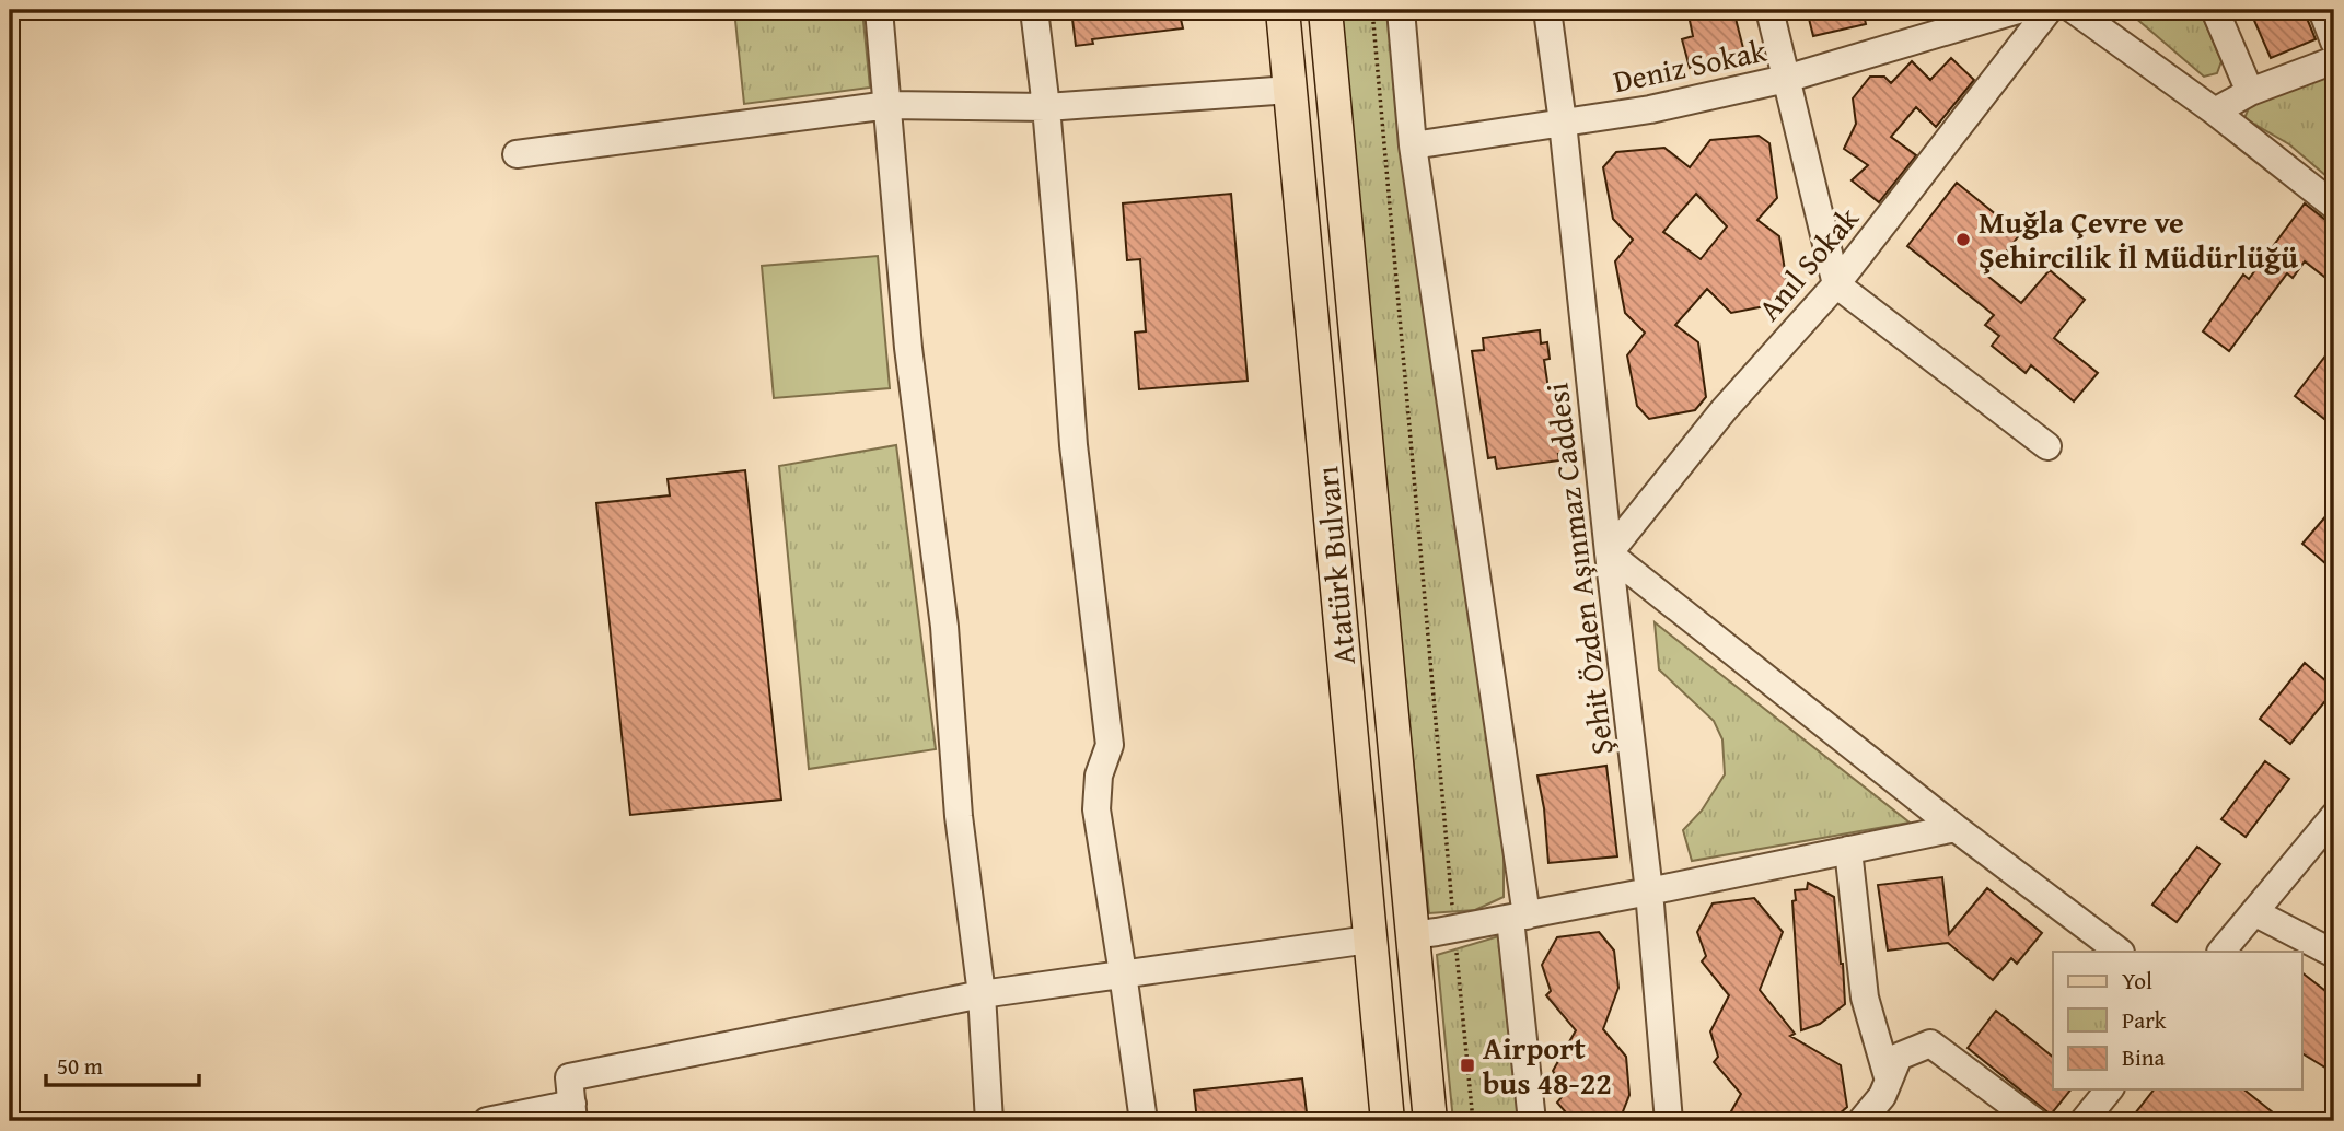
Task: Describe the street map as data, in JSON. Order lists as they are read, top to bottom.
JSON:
{
  "streets": {
    "main road": ["Atatürk Bulvarı"],
    "street": ["Deniz Sokak", "Anıl Sokak", "Şehit Özden Aşınmaz Caddesi"]
  },
  "crossings": [
    ["Deniz Sokak", "Şehit Özden Aşınmaz Caddesi"],
    ["Anıl Sokak", "Şehit Özden Aşınmaz Caddesi"]
  ],
  "places": {
    "other": ["Muğla Çevre ve Şehircilik İl Müdürlüğü"],
    "transit": ["Airport bus 48-22"]
  },
  "legend": ["Yol", "Park", "Bina"],
  "scale_bar": "50 m"
}
